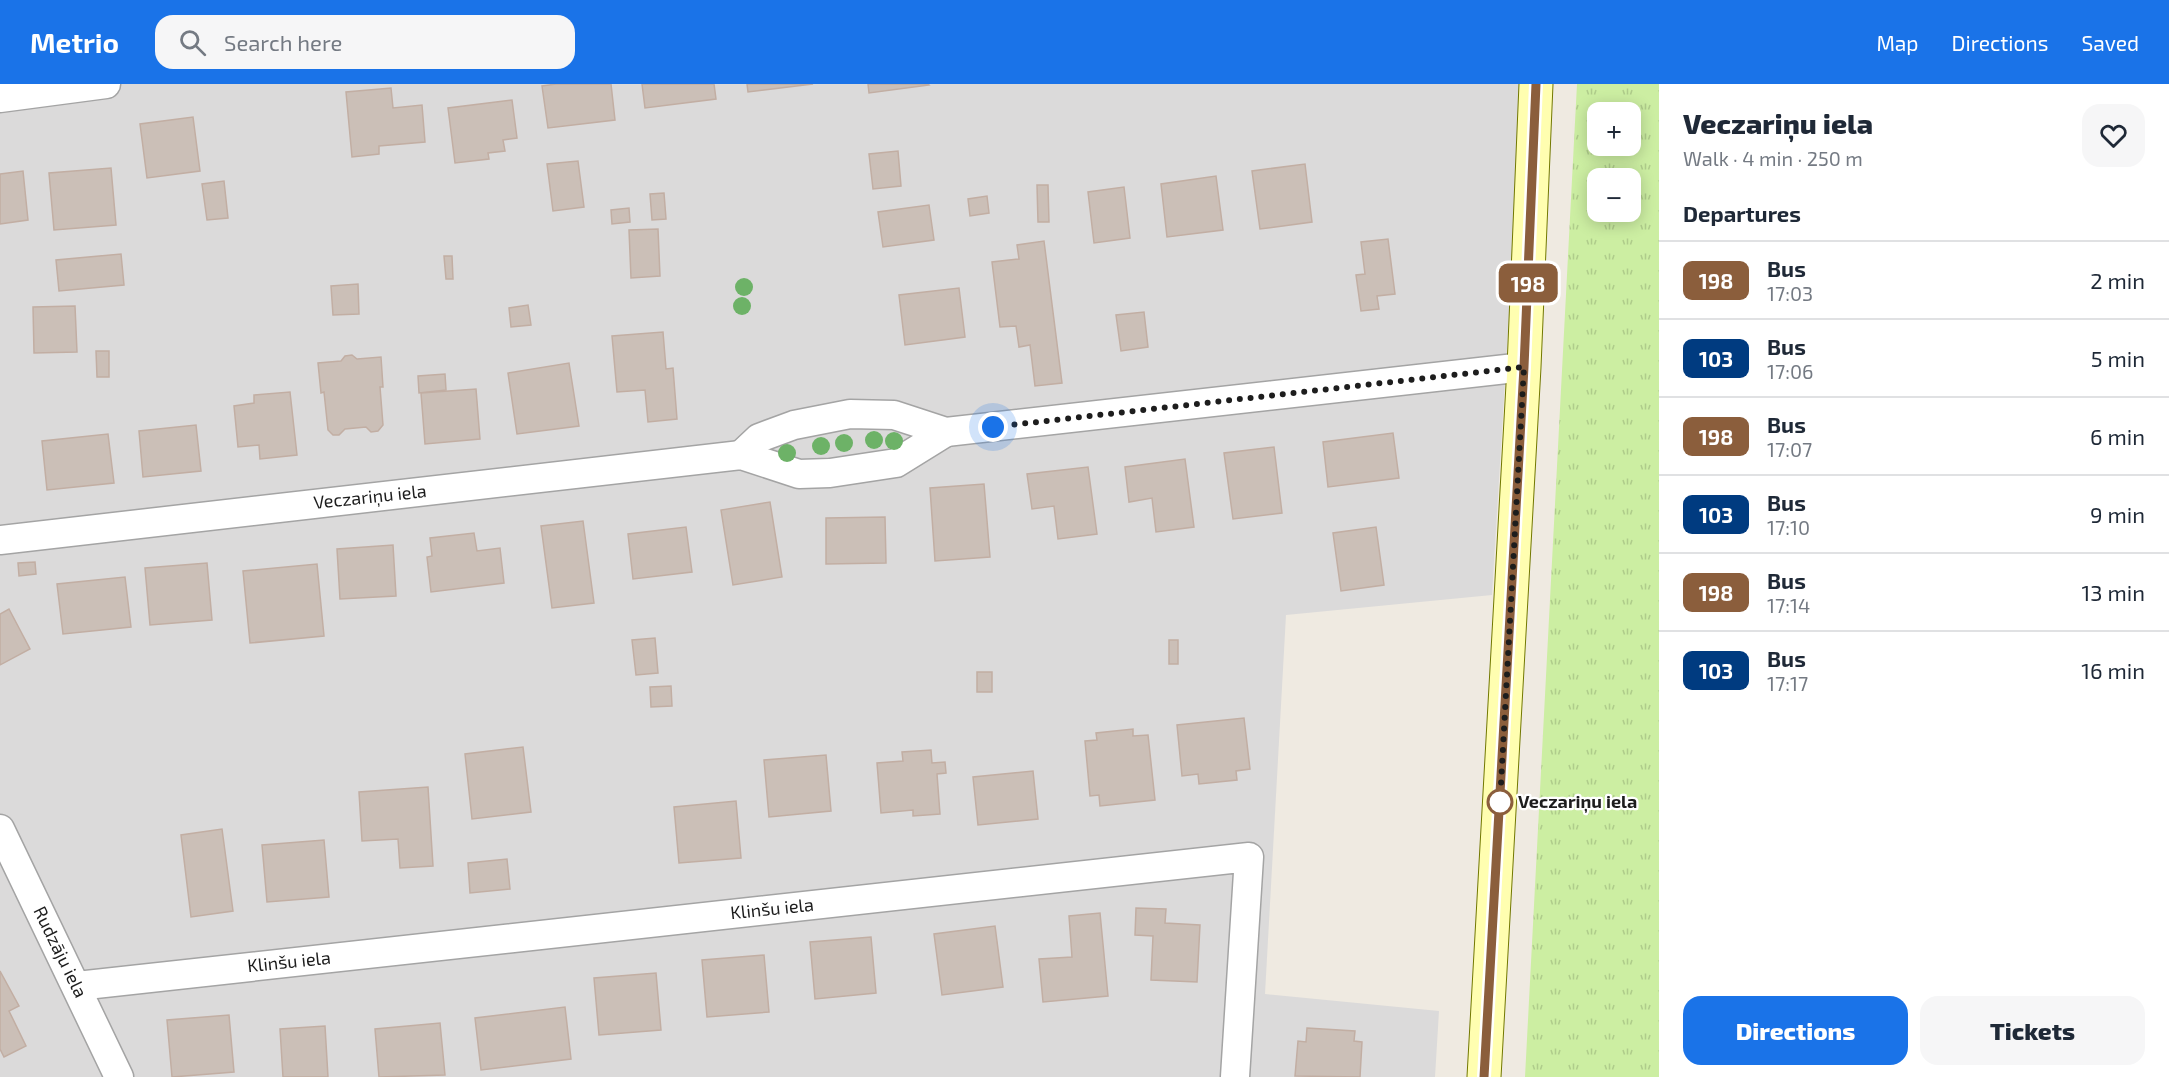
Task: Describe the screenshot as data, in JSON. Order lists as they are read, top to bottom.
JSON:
{
  "streets": {
    "street": ["Veczariņu iela", "Klinšu iela", "Rudzāju iela"]
  },
  "crossings": [
    ["Klinšu iela", "Rudzāju iela"]
  ],
  "places": ["Veczariņu iela"],
  "lines": ["bus line 198"],
  "page": {
    "header": "Metrio",
    "search": "Search here",
    "nav": ["Map", "Directions", "Saved"],
    "on_map": "198",
    "heading": [
      ["Veczariņu iela", "Walk · 4 min · 250 m"],
      "Departures"
    ],
    "map_buttons": ["+", "−"],
    "list": [
      {
        "mark": "198",
        "name": "Bus",
        "note": "17:03",
        "value": "2 min"
      },
      {
        "mark": "103",
        "name": "Bus",
        "note": "17:06",
        "value": "5 min"
      },
      {
        "mark": "198",
        "name": "Bus",
        "note": "17:07",
        "value": "6 min"
      },
      {
        "mark": "103",
        "name": "Bus",
        "note": "17:10",
        "value": "9 min"
      },
      {
        "mark": "198",
        "name": "Bus",
        "note": "17:14",
        "value": "13 min"
      },
      {
        "mark": "103",
        "name": "Bus",
        "note": "17:17",
        "value": "16 min"
      }
    ],
    "buttons": ["Directions", "Tickets"]
  }
}
